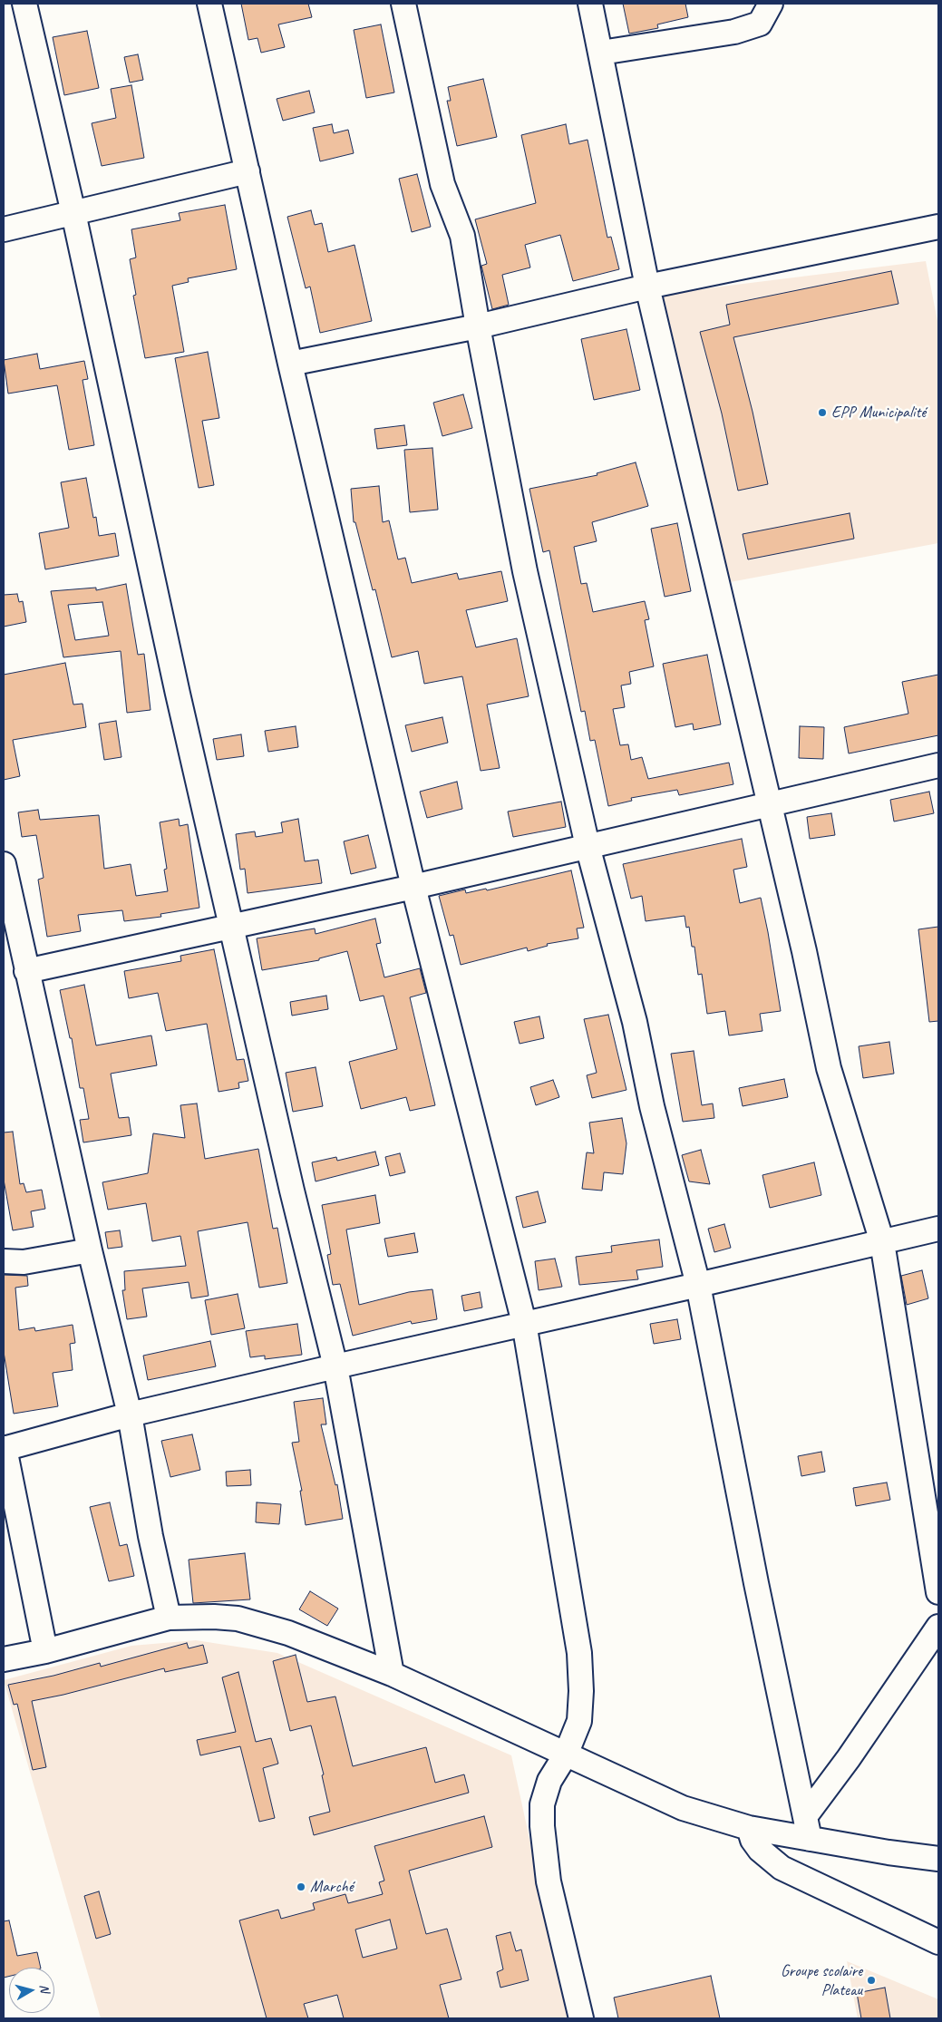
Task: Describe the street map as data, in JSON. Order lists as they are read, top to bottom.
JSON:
{
  "places": ["EPP Municipalité", "Marché", "Groupe scolaire Plateau"],
  "north": "right"
}
